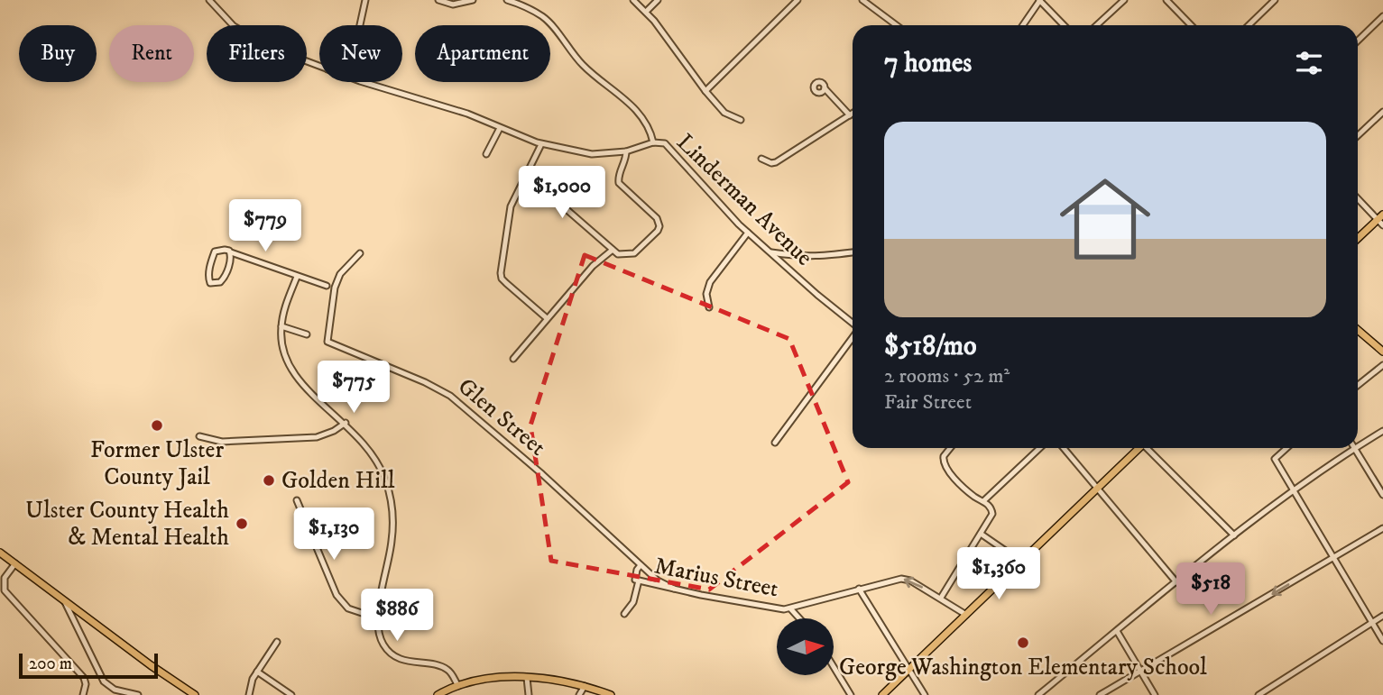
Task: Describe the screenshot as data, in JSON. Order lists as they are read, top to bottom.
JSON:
{
  "streets": {
    "street": ["Linderman Avenue", "Glen Street", "Marius Street"]
  },
  "crossings": [
    ["Glen Street", "Marius Street"]
  ],
  "places": [
    "Former Ulster County Jail",
    "Golden Hill",
    "Ulster County Health & Mental Health",
    "George Washington Elementary School"
  ],
  "scale_bar": "200 m",
  "north": "right",
  "page": {
    "chip": [
      "Buy",
      "Rent",
      "Filters",
      "New",
      "Apartment"
    ],
    "heading": "7 homes",
    "list": [
      {
        "name": "$518/mo",
        "note": "2 rooms · 52 m² · Fair Street"
      }
    ],
    "price": [
      "$1,000",
      "$779",
      "$775",
      "$1,130",
      "$1,360",
      "$518",
      "$886"
    ],
    "scale": "200 m"
  }
}
